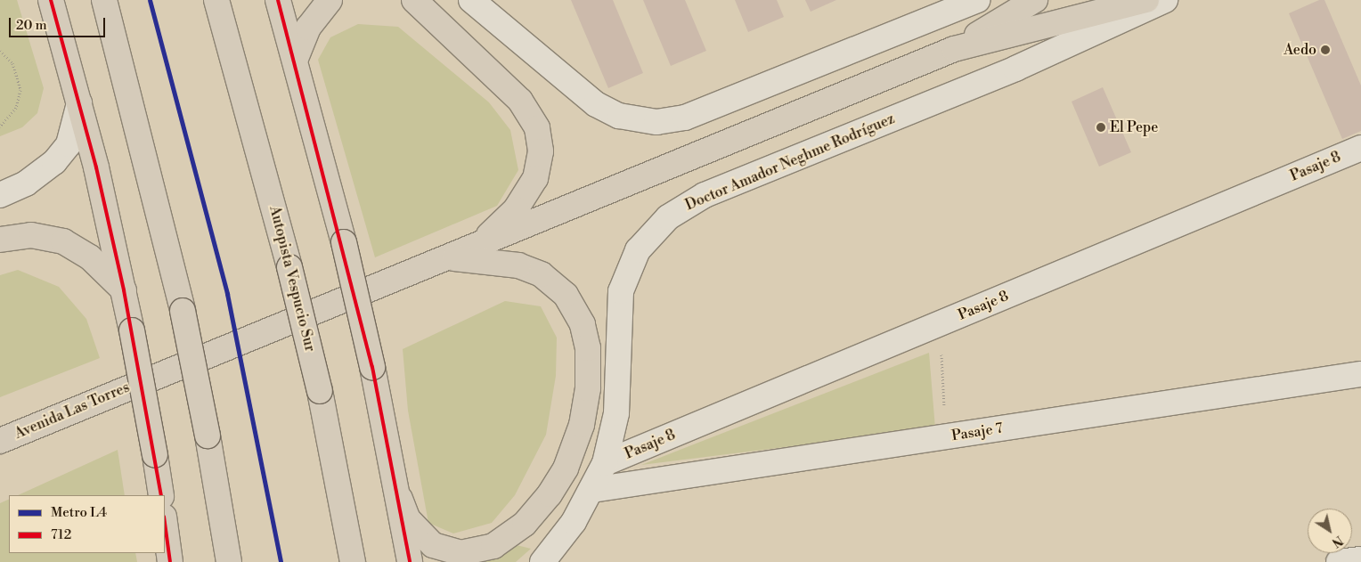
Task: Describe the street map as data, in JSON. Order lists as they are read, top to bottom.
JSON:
{
  "streets": {
    "main road": ["Autopista Vespucio Sur", "Avenida Las Torres"],
    "street": ["Doctor Amador Neghme Rodríguez", "Pasaje 8", "Pasaje 7"]
  },
  "crossings": [
    ["Doctor Amador Neghme Rodríguez", "Pasaje 8"],
    ["Doctor Amador Neghme Rodríguez", "Pasaje 7"]
  ],
  "places": ["Aedo", "El Pepe"],
  "lines": ["metro line L4", "transit line 712"],
  "legend": ["Metro L4", "712"],
  "scale_bar": "20 m",
  "north": "bottom right"
}
